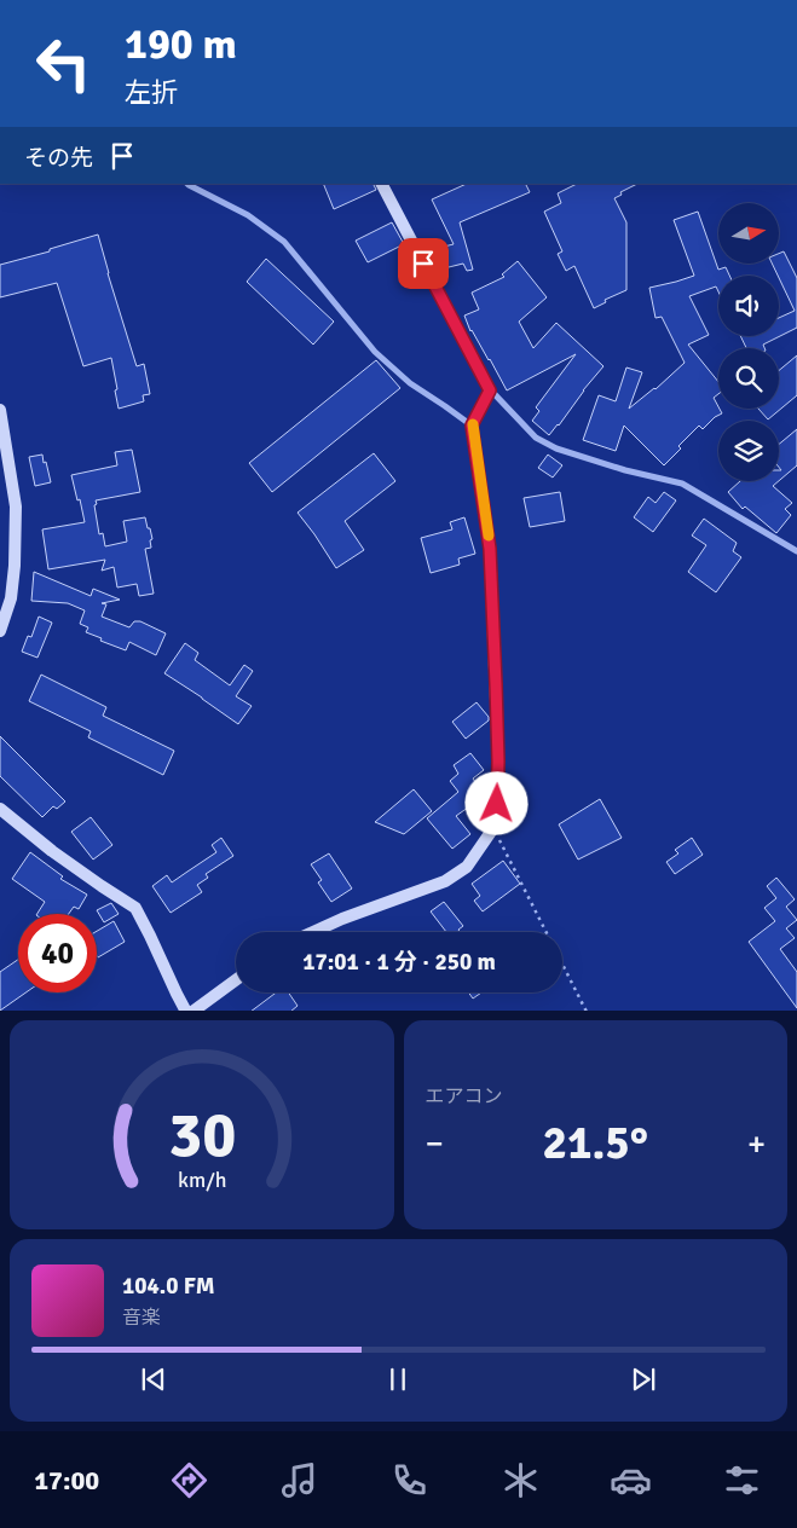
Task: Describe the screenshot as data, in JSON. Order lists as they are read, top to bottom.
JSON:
{
  "north": "right",
  "page": {
    "turn": ["190 m", "左折"],
    "then": "その先",
    "limit": "40",
    "trip": "17:01 · 1 分 · 250 m",
    "tile": "エアコン",
    "heat": ["−", "21.5°", "+"],
    "song": ["104.0 FM", "音楽"],
    "tabs": "17:00",
    "gauge": ["30", "km/h"]
  }
}
